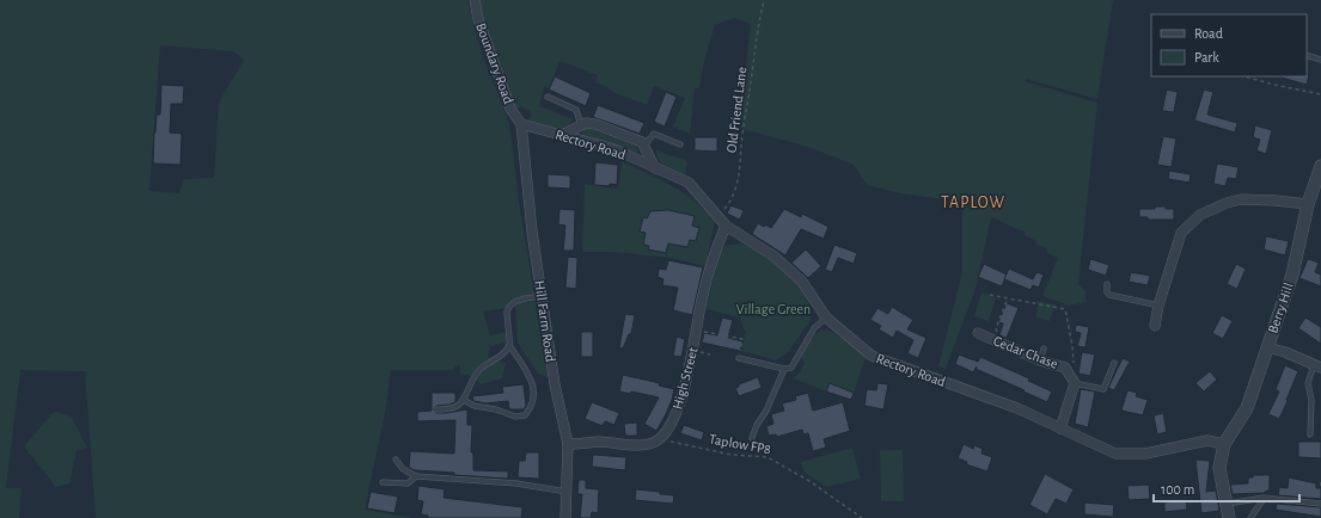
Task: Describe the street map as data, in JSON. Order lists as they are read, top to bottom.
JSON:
{
  "streets": {
    "street": [
      "Boundary Road",
      "Rectory Road",
      "Berry Hill",
      "Hill Farm Road",
      "Cedar Chase",
      "High Street"
    ],
    "path": ["Old Friend Lane", "Taplow FP8"]
  },
  "crossings": [
    ["Boundary Road", "Rectory Road"],
    ["Boundary Road", "Hill Farm Road"],
    ["Old Friend Lane", "Rectory Road"],
    ["Rectory Road", "Berry Hill"],
    ["Rectory Road", "Hill Farm Road"],
    ["Rectory Road", "High Street"],
    ["High Street", "Taplow FP8"]
  ],
  "districts": ["TAPLOW"],
  "parks": ["Village Green"],
  "legend": ["Road", "Park"],
  "scale_bar": "100 m"
}
